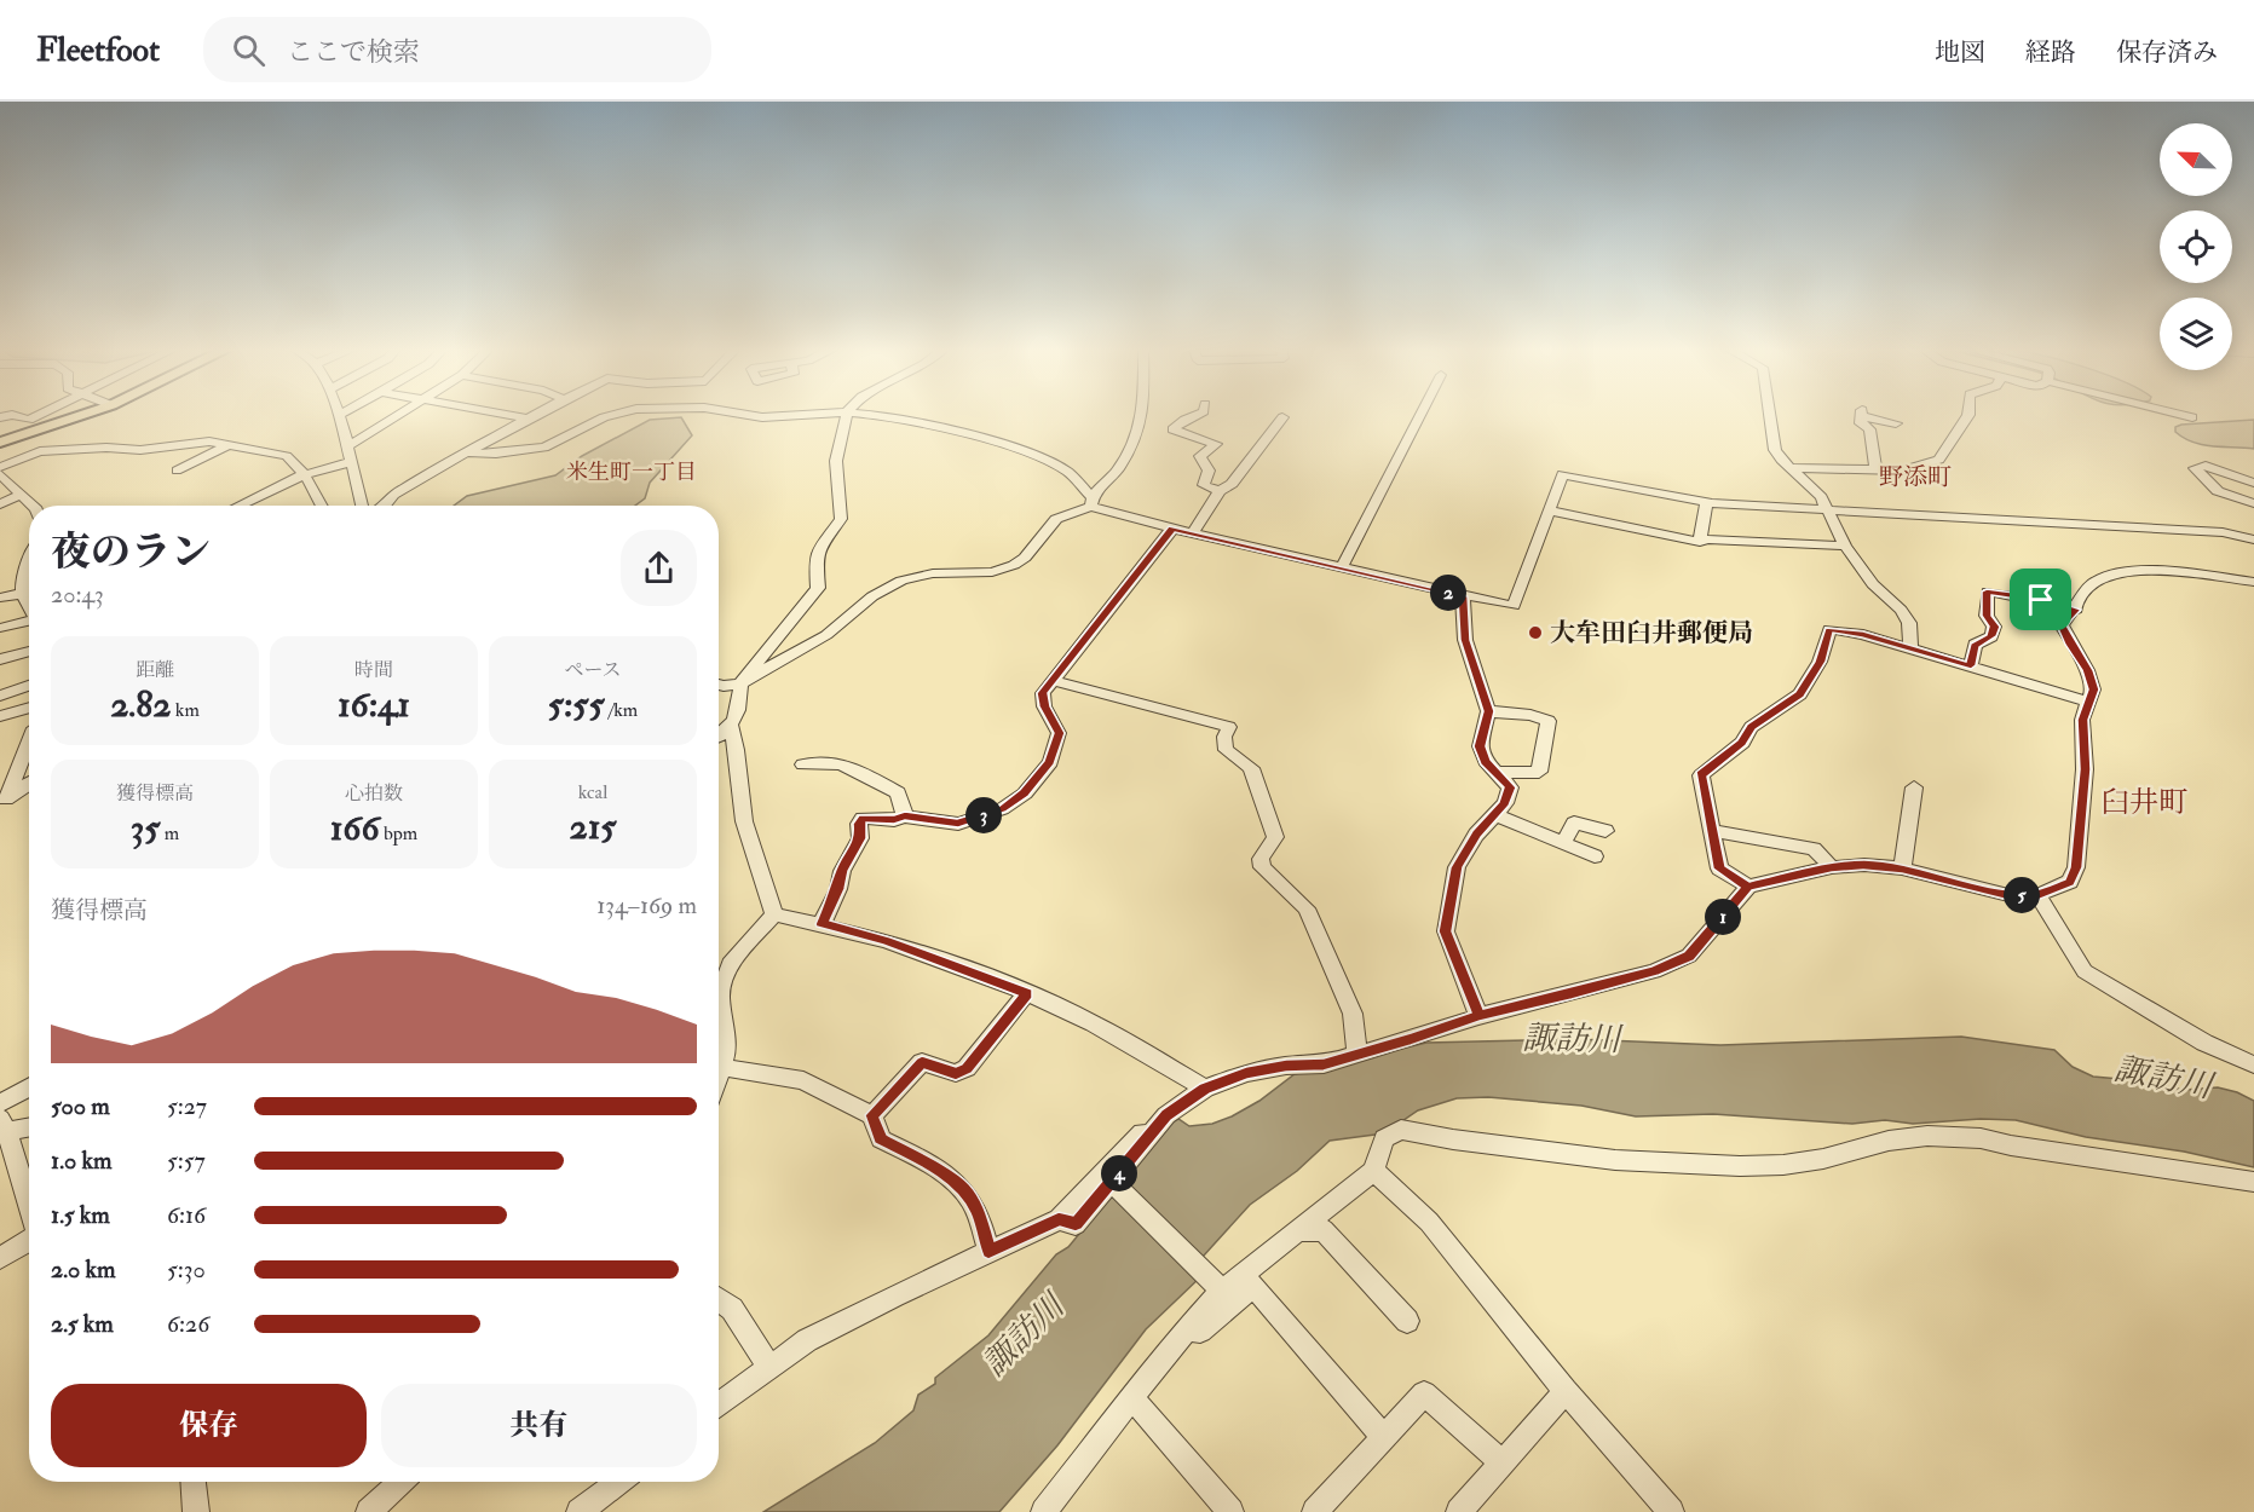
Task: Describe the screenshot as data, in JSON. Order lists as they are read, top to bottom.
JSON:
{
  "districts": ["米生町一丁目", "野添町", "臼井町"],
  "water": ["諏訪川"],
  "places": ["大牟田臼井郵便局"],
  "north": "top left",
  "page": {
    "header": "Fleetfoot",
    "search": "ここで検索",
    "nav": ["地図", "経路", "保存済み"],
    "heading": ["夜のラン", "20:43"],
    "pins": [
      "2",
      "3",
      "5",
      "1",
      "4"
    ],
    "stats": [
      ["距離", "2.82 km"],
      ["時間", "16:41"],
      ["ペース", "5:55 /km"],
      ["獲得標高", "35 m"],
      ["心拍数", "166 bpm"],
      ["kcal", "215"]
    ],
    "chart": ["獲得標高", "134–169 m"],
    "list": [
      {
        "name": "500 m",
        "note": "5:27"
      },
      {
        "name": "1.0 km",
        "note": "5:57"
      },
      {
        "name": "1.5 km",
        "note": "6:16"
      },
      {
        "name": "2.0 km",
        "note": "5:30"
      },
      {
        "name": "2.5 km",
        "note": "6:26"
      }
    ],
    "buttons": ["保存", "共有"]
  }
}
